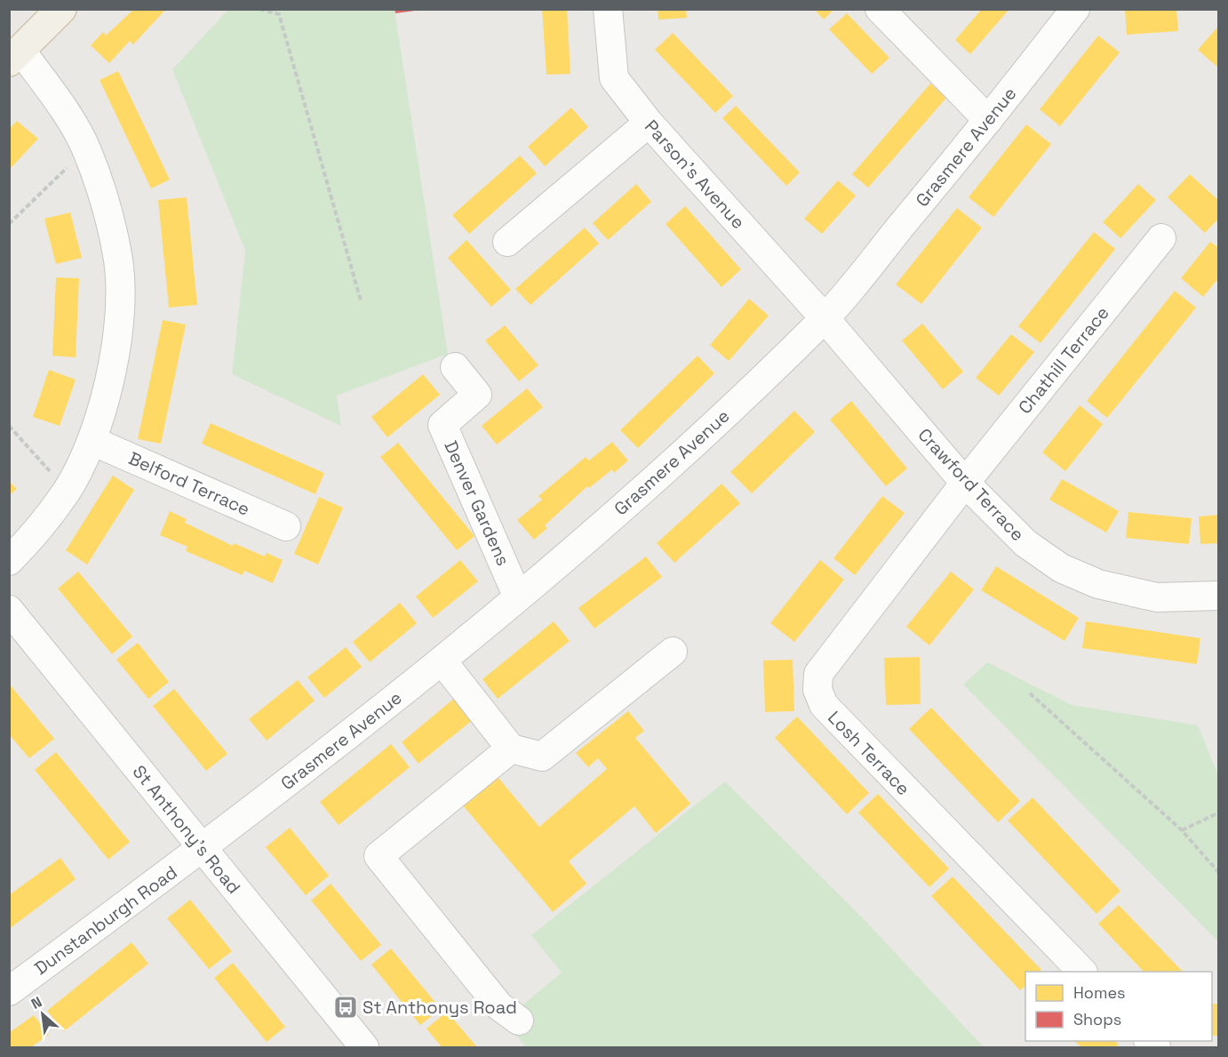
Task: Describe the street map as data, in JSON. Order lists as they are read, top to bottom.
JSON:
{
  "streets": {
    "street": [
      "Grasmere Avenue",
      "Parson's Avenue",
      "Chathill Terrace",
      "Belford Terrace",
      "Crawford Terrace",
      "Denver Gardens",
      "Losh Terrace",
      "St Anthony's Road",
      "Dunstanburgh Road"
    ]
  },
  "crossings": [
    ["Grasmere Avenue", "Parson's Avenue"],
    ["Grasmere Avenue", "Crawford Terrace"],
    ["Grasmere Avenue", "Denver Gardens"],
    ["Grasmere Avenue", "St Anthony's Road"],
    ["Grasmere Avenue", "Dunstanburgh Road"],
    ["Parson's Avenue", "Crawford Terrace"],
    ["Chathill Terrace", "Crawford Terrace"],
    ["Chathill Terrace", "Losh Terrace"],
    ["Crawford Terrace", "Losh Terrace"],
    ["St Anthony's Road", "Dunstanburgh Road"]
  ],
  "places": {
    "bus stop": ["St Anthonys Road"]
  },
  "legend": ["Homes", "Shops"],
  "north": "top left"
}
